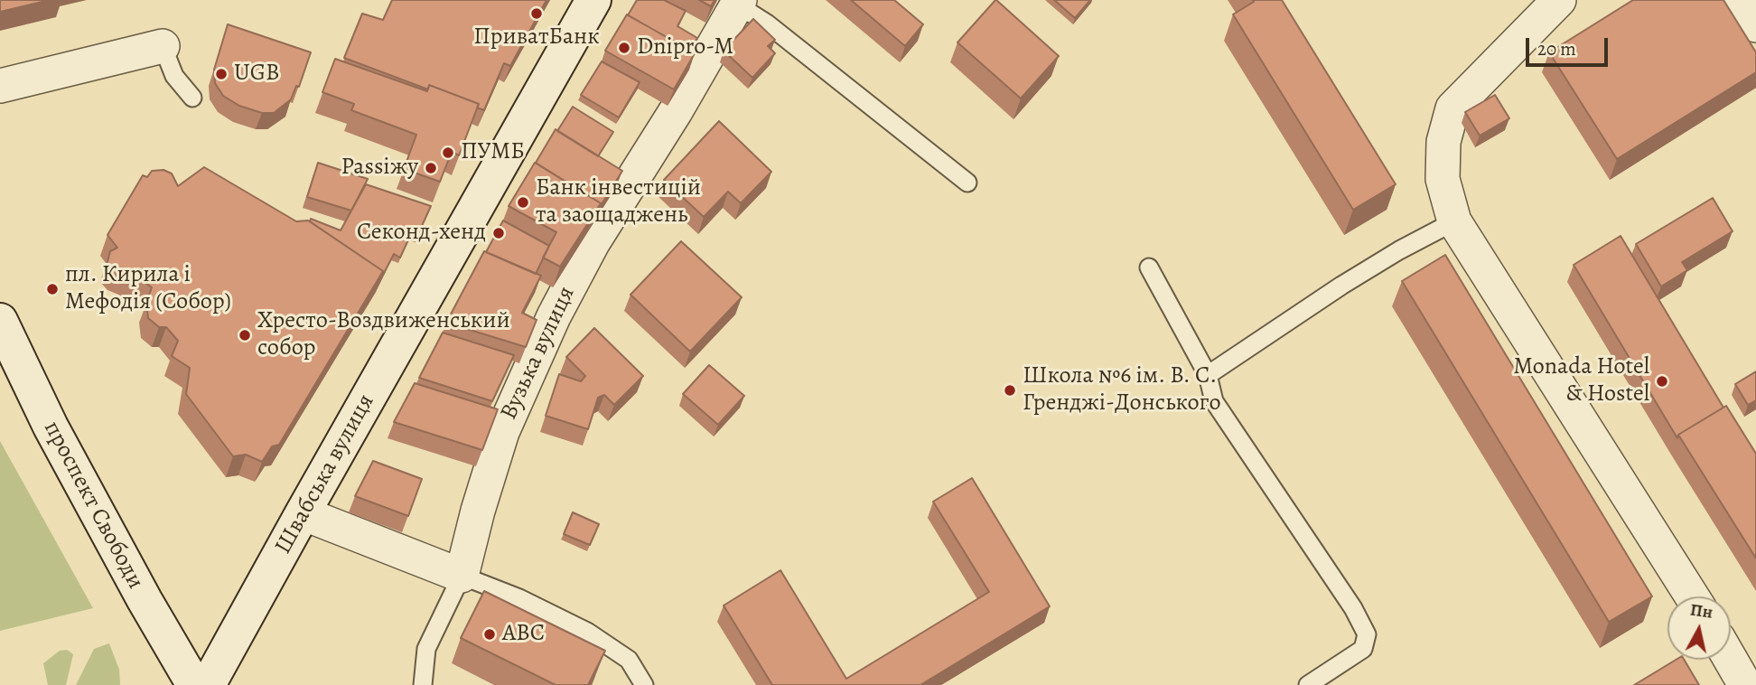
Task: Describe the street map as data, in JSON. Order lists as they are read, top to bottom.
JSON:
{
  "streets": {
    "street": ["Вузька вулиця", "Швабська вулиця", "проспект Свободи"]
  },
  "places": [
    "ПриватБанк",
    "Dnipro-M",
    "UGB",
    "ПУМБ",
    "Passіжу",
    "Банк інвестицій та заощаджень",
    "Секонд-хенд",
    "пл. Кирила і Мефодія (Собор)",
    "Хресто-Воздвиженський собор",
    "Monada Hotel & Hostel",
    "Школа №6 ім. В. С. Гренджі-Донського",
    "ABC"
  ],
  "scale_bar": "20 m",
  "north": "top"
}
